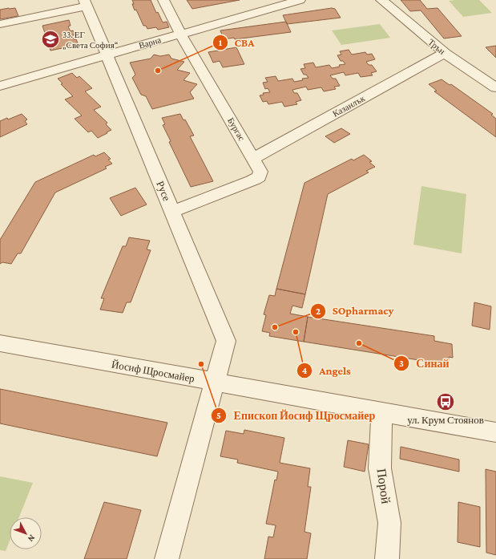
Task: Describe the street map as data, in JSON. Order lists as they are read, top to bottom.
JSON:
{
  "streets": {
    "street": [
      "Варна",
      "Трън",
      "Казанлък",
      "Бургас",
      "Русе",
      "Йосиф Щросмайер",
      "Порой"
    ]
  },
  "crossings": [
    ["Варна", "Бургас"],
    ["Варна", "Русе"],
    ["Трън", "Казанлък"],
    ["Казанлък", "Бургас"],
    ["Бургас", "Русе"],
    ["Русе", "Йосиф Щросмайер"],
    ["Йосиф Щросмайер", "Порой"]
  ],
  "places": {
    "school or university": ["33. ЕГ „Света София“"],
    "other": [
      "CBA",
      "SOpharmacy",
      "Angels",
      "Синай",
      "Епископ Йосиф Щросмайер"
    ],
    "bus stop": ["ул. Крум Стоянов"]
  },
  "north": "bottom right"
}
